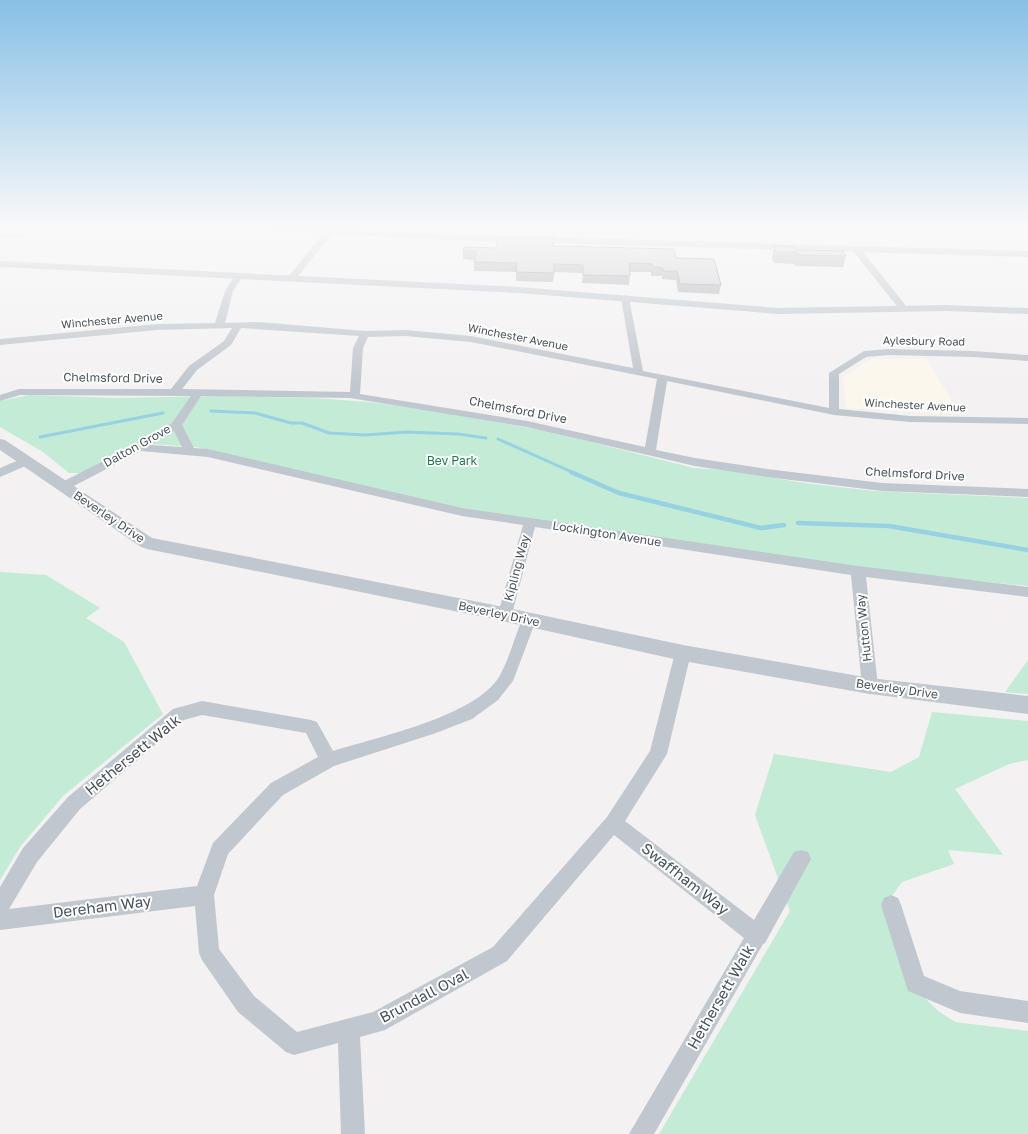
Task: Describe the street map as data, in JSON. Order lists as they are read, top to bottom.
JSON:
{
  "streets": {
    "street": [
      "Winchester Avenue",
      "Aylesbury Road",
      "Chelmsford Drive",
      "Dalton Grove",
      "Beverley Drive",
      "Lockington Avenue",
      "Kipling Way",
      "Hutton Way",
      "Hethersett Walk",
      "Swaffham Way",
      "Dereham Way",
      "Brundall Oval"
    ]
  },
  "crossings": [
    ["Winchester Avenue", "Aylesbury Road"],
    ["Chelmsford Drive", "Dalton Grove"],
    ["Dalton Grove", "Beverley Drive"],
    ["Dalton Grove", "Lockington Avenue"],
    ["Beverley Drive", "Kipling Way"],
    ["Beverley Drive", "Hutton Way"],
    ["Beverley Drive", "Brundall Oval"],
    ["Lockington Avenue", "Kipling Way"],
    ["Lockington Avenue", "Hutton Way"],
    ["Hethersett Walk", "Swaffham Way"],
    ["Hethersett Walk", "Brundall Oval"],
    ["Swaffham Way", "Brundall Oval"],
    ["Dereham Way", "Brundall Oval"]
  ],
  "parks": ["Bev Park"]
}
